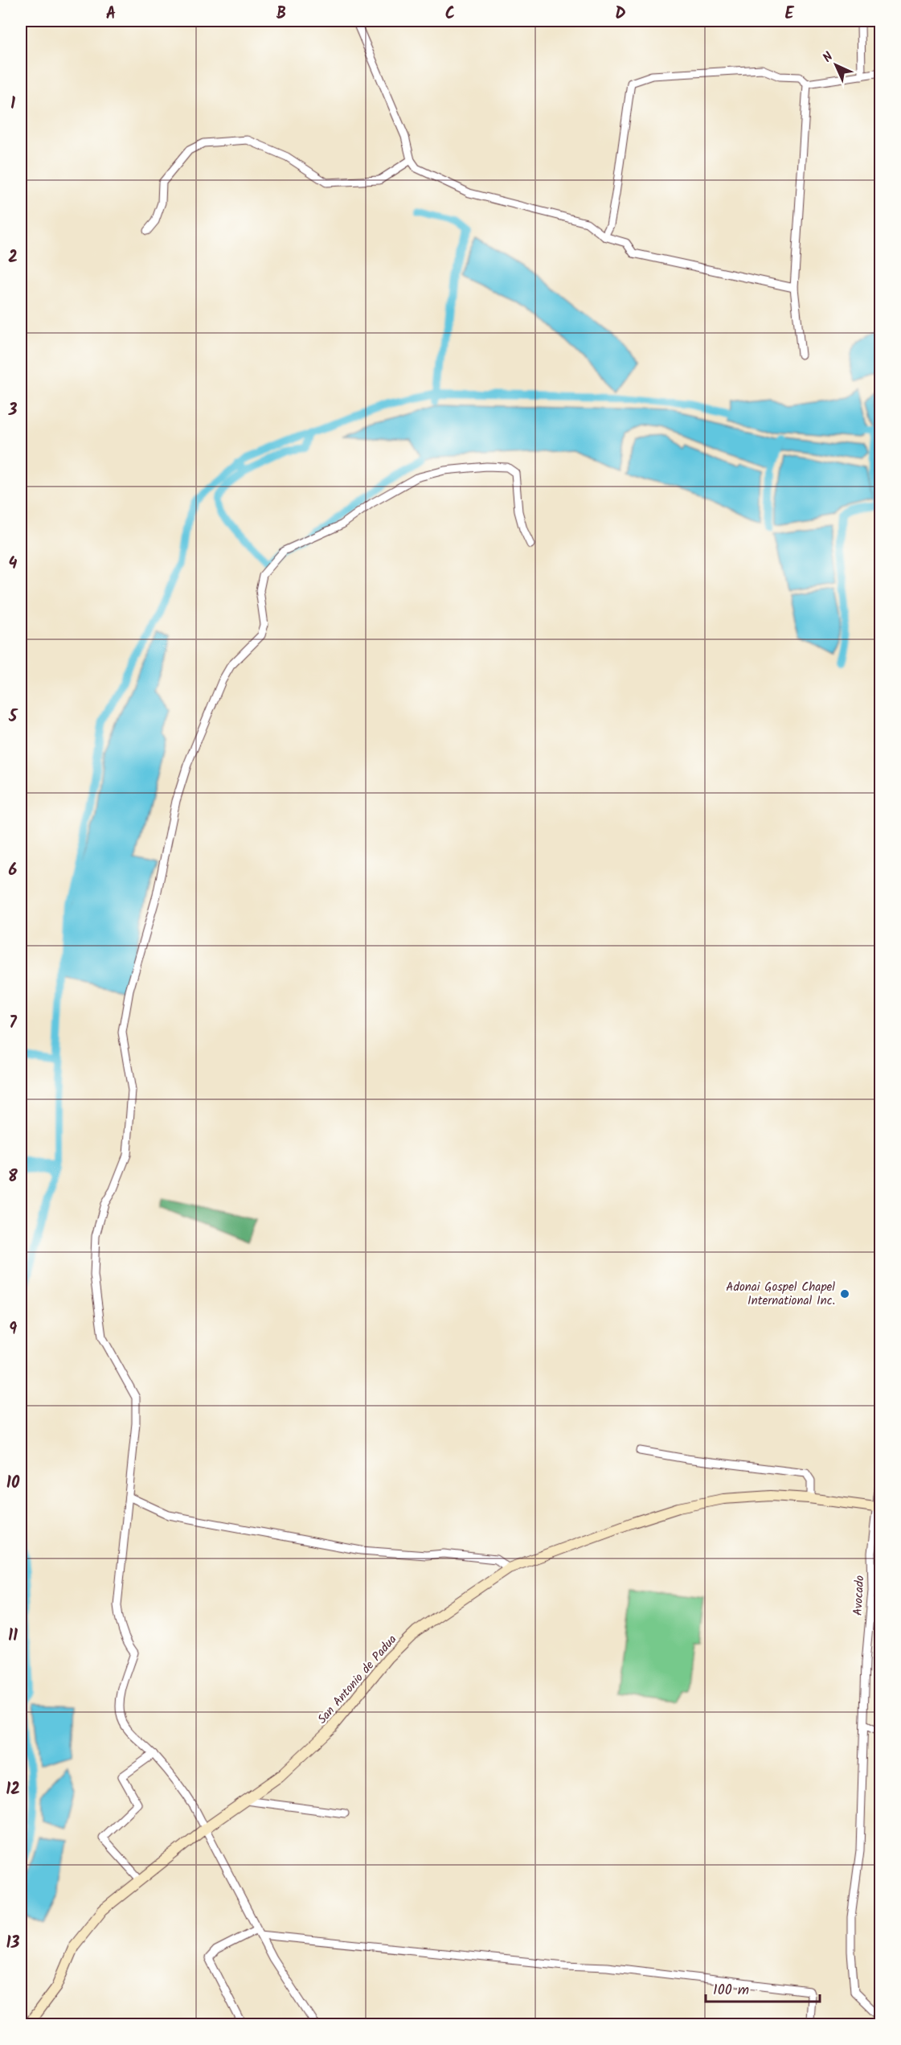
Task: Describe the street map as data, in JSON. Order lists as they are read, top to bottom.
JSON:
{
  "streets": {
    "street": ["Avocado", "San Antonio de Padua"]
  },
  "crossings": [
    ["Avocado", "San Antonio de Padua"]
  ],
  "places": ["Adonai Gospel Chapel International Inc."],
  "scale_bar": "100 m",
  "north": "top left",
  "grid": {
    "columns": [
      "A",
      "B",
      "C",
      "D",
      "E"
    ],
    "rows": [
      "1",
      "2",
      "3",
      "4",
      "5",
      "6",
      "7",
      "8",
      "9",
      "10",
      "11",
      "12",
      "13"
    ]
  }
}
